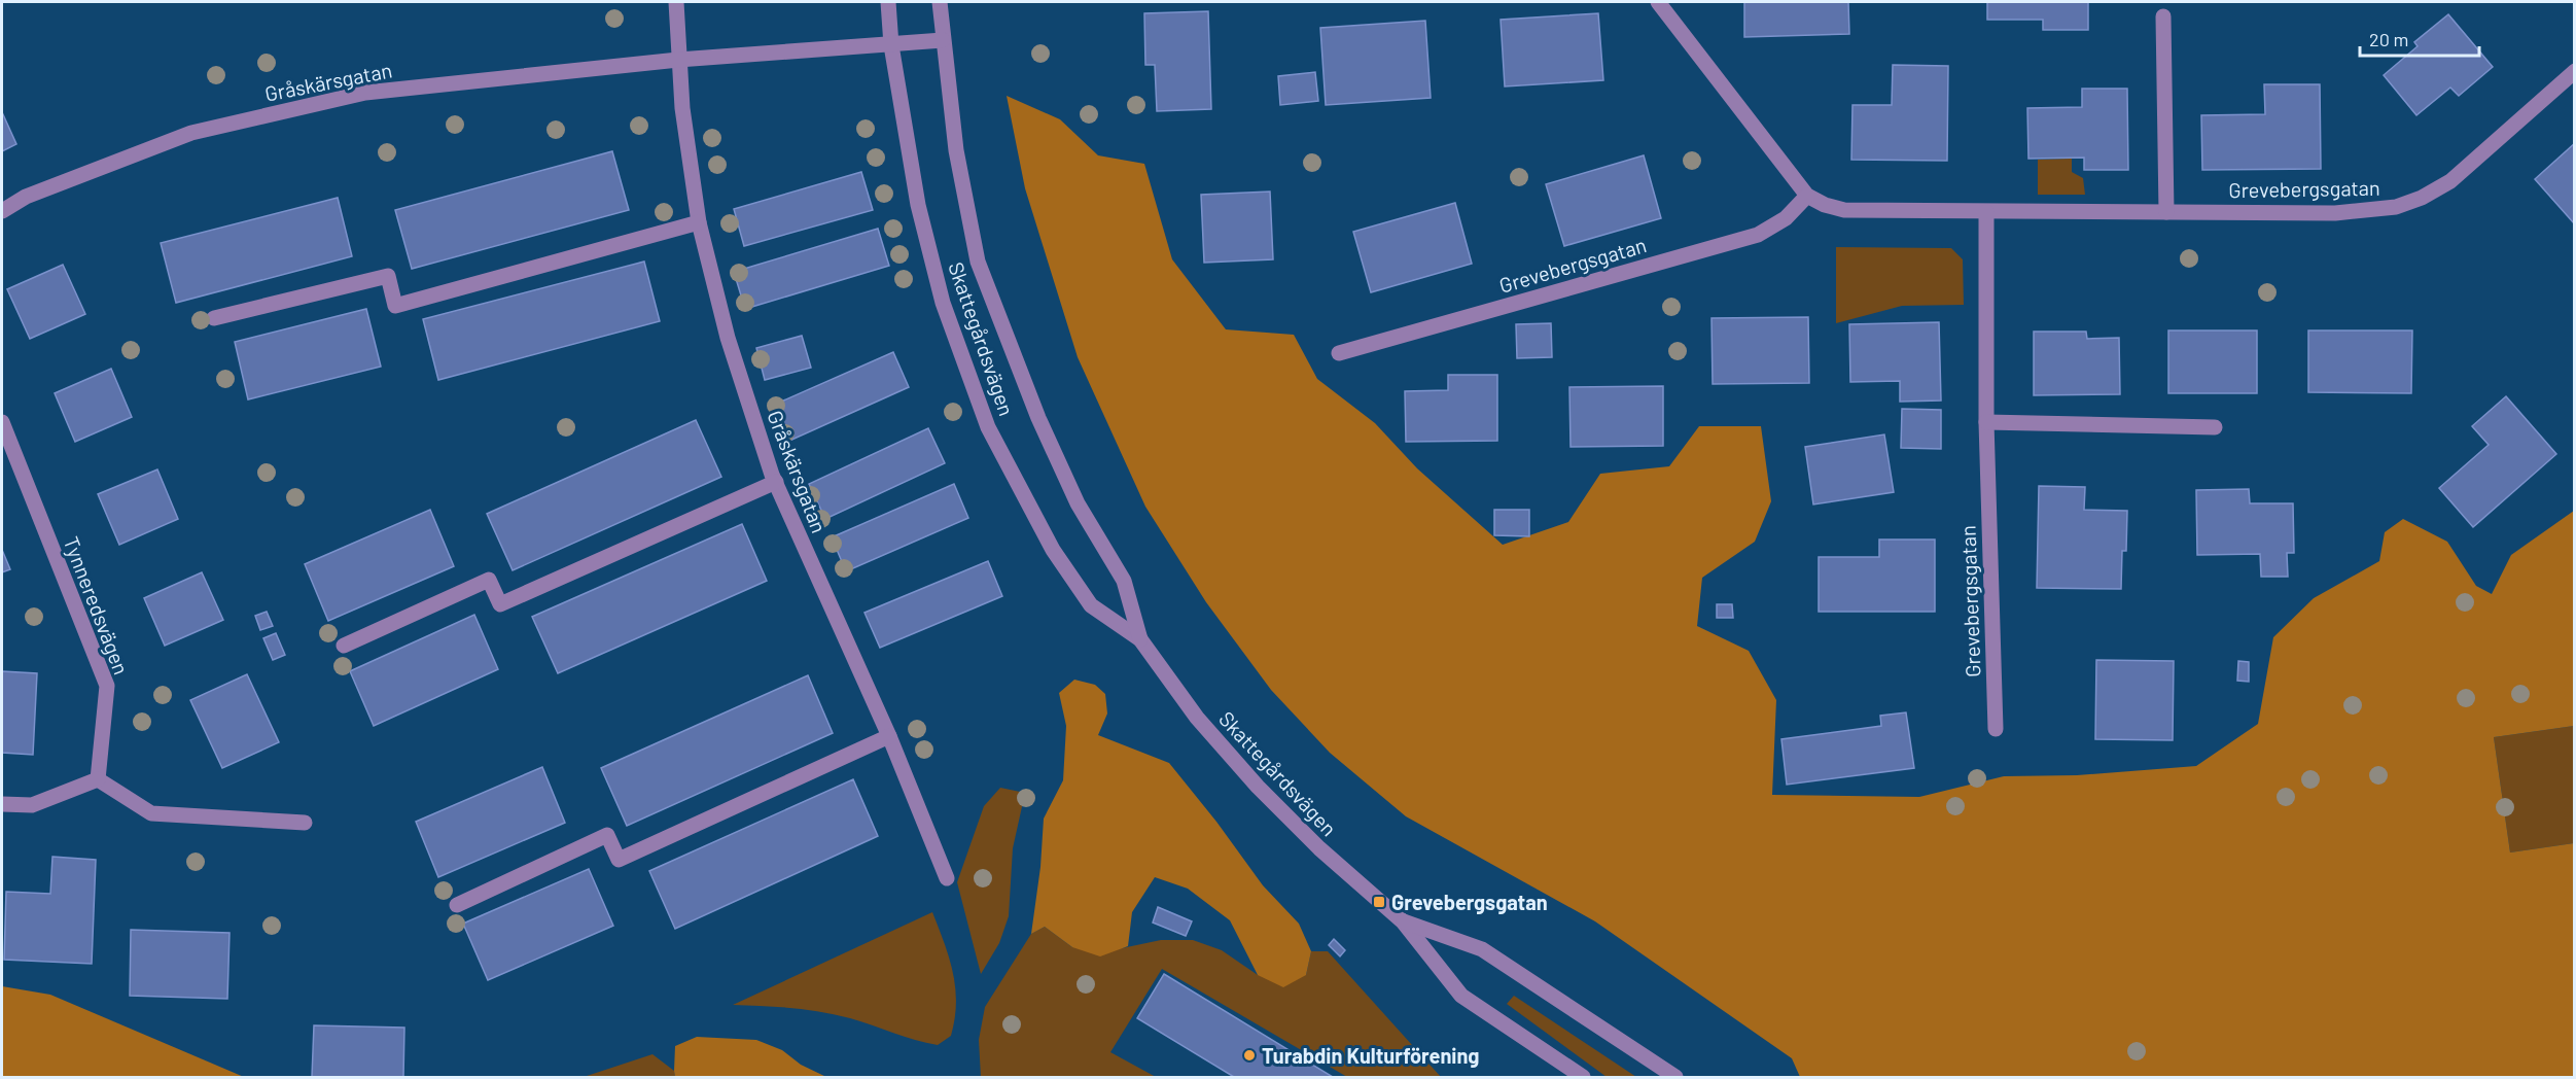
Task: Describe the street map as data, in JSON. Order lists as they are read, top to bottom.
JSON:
{
  "streets": {
    "street": [
      "Gråskärsgatan",
      "Grevebergsgatan",
      "Skattegårdsvägen",
      "Tynneredsvägen"
    ]
  },
  "crossings": [
    ["Gråskärsgatan", "Skattegårdsvägen"]
  ],
  "places": {
    "transit": ["Grevebergsgatan"],
    "other": ["Turabdin Kulturförening"]
  },
  "scale_bar": "20 m"
}
